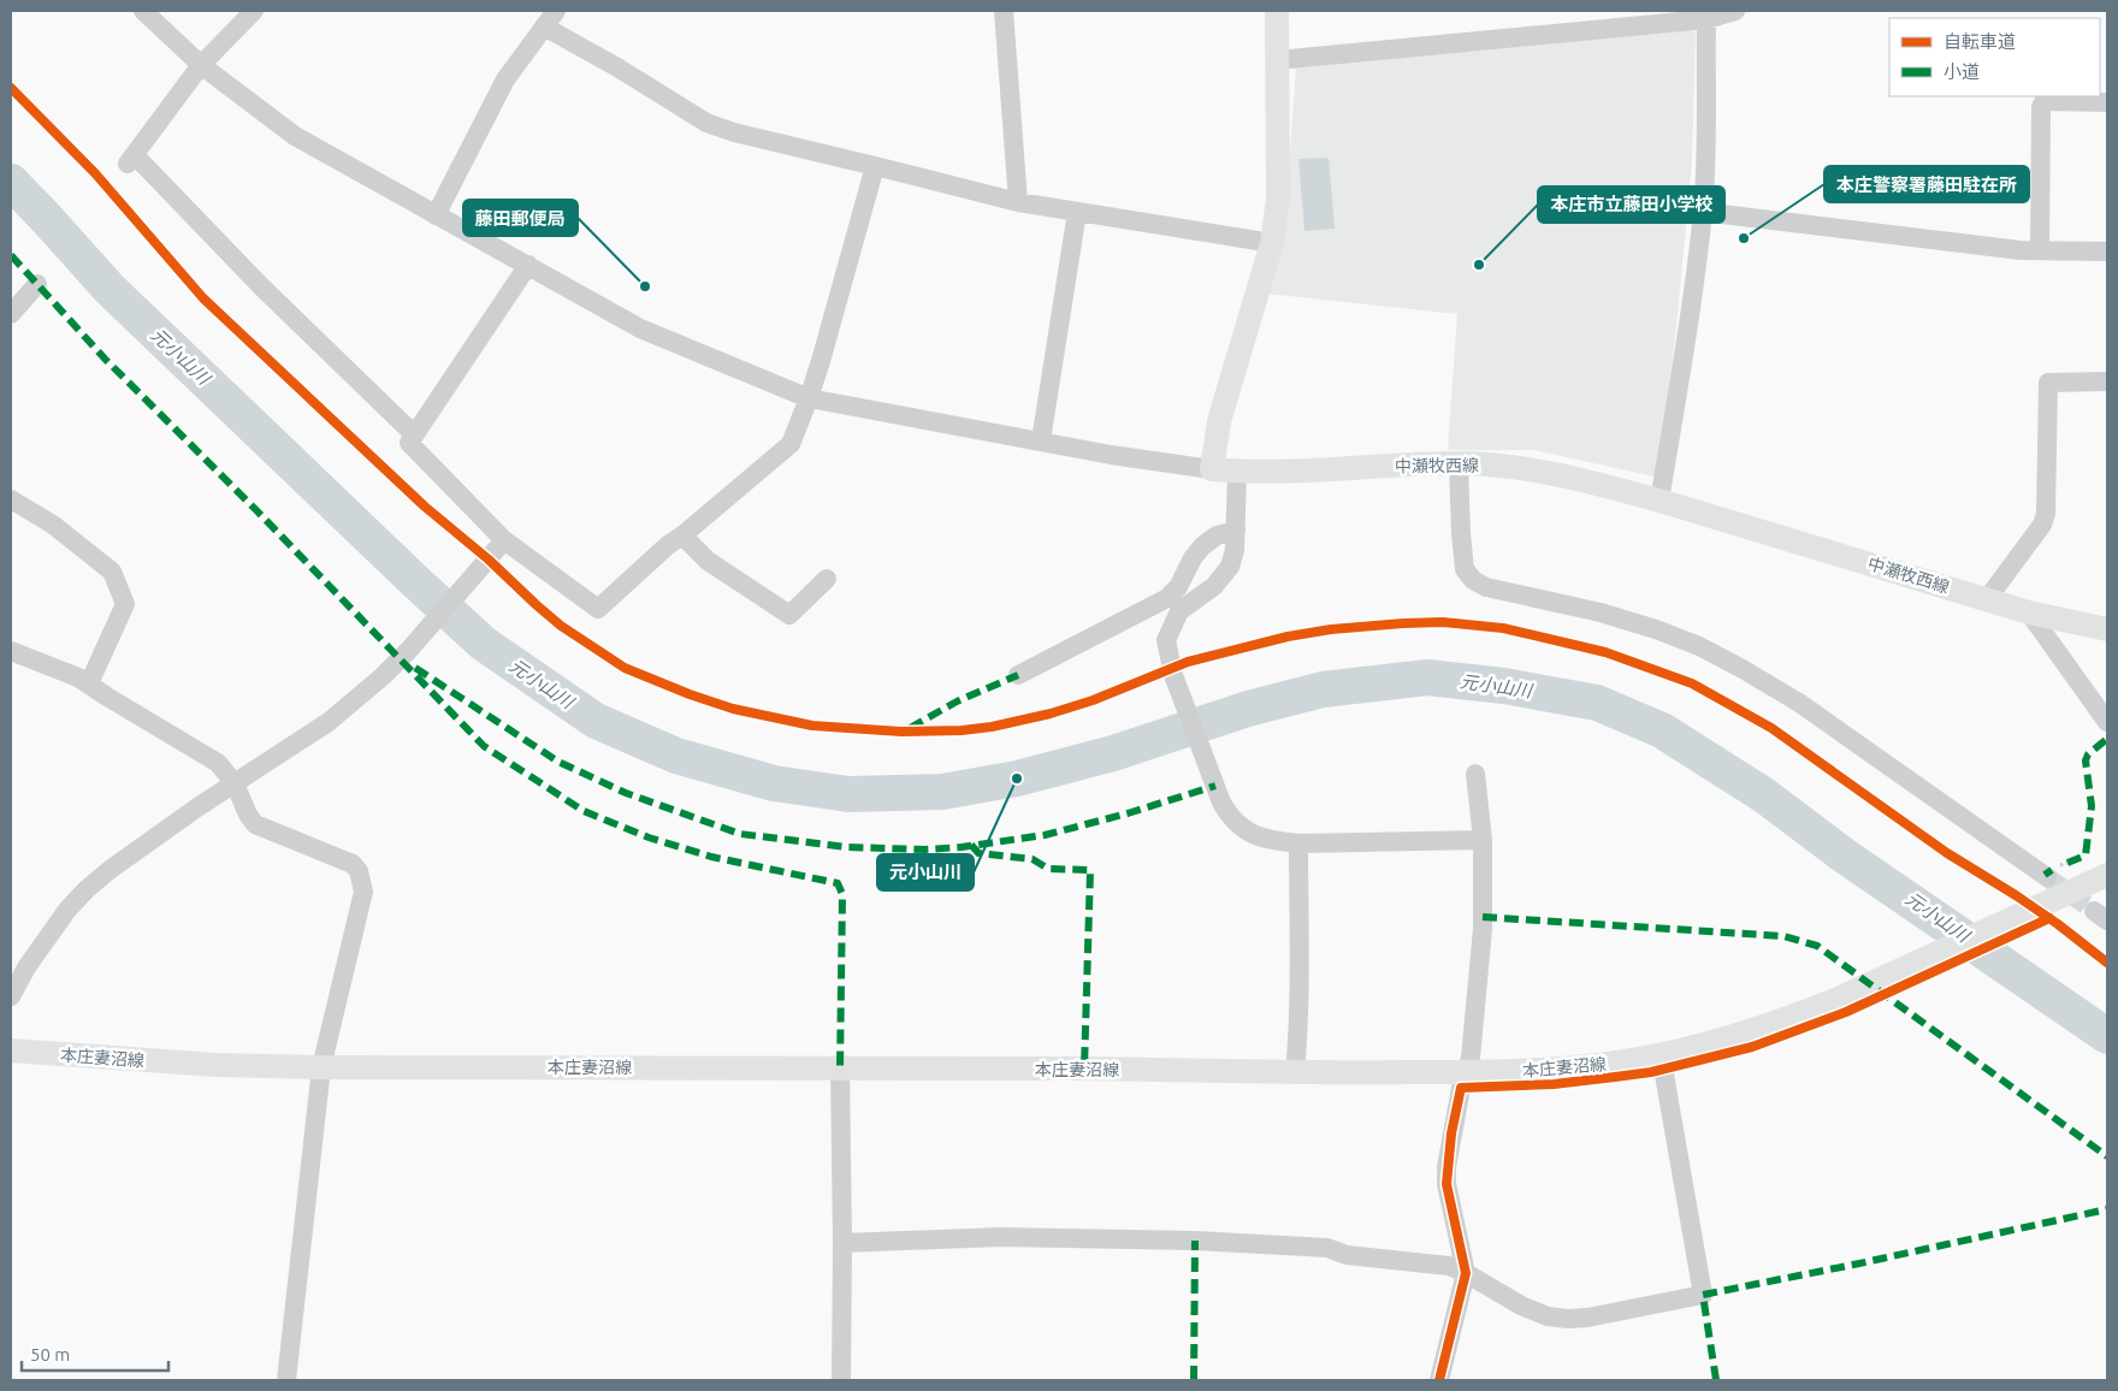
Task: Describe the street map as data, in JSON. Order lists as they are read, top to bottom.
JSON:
{
  "streets": {
    "main road": ["中瀬牧西線", "本庄妻沼線"]
  },
  "water": ["元小山川"],
  "places": [
    "本庄警察署藤田駐在所",
    "本庄市立藤田小学校",
    "藤田郵便局",
    "元小山川"
  ],
  "legend": ["自転車道", "小道"],
  "scale_bar": "50 m"
}
